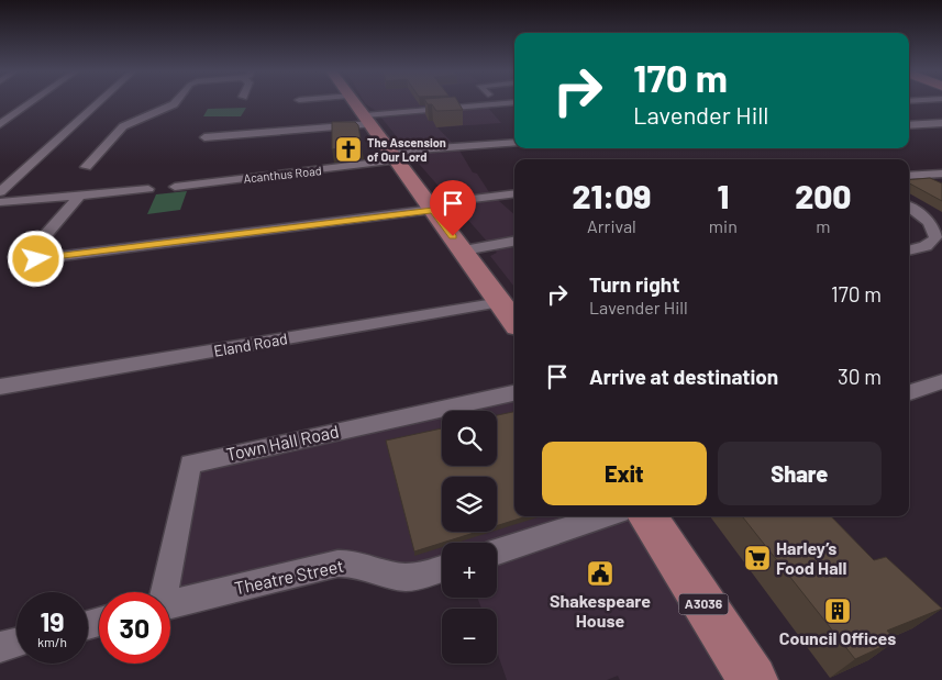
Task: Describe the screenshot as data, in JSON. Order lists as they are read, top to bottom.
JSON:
{
  "streets": {
    "main road": ["A3036"],
    "street": [
      "Acanthus Road",
      "Eland Road",
      "Town Hall Road",
      "Theatre Street"
    ]
  },
  "places": {
    "church": ["The Ascension of Our Lord"],
    "supermarket": ["Harley’s Food Hall"],
    "public building": ["Shakespeare House"],
    "building": ["Council Offices"]
  },
  "page": {
    "turn": ["170 m", "Lavender Hill"],
    "eta": [
      "21:09",
      "Arrival",
      "1",
      "min",
      "200",
      "m"
    ],
    "list": [
      {
        "name": "Turn right",
        "note": "Lavender Hill",
        "value": "170 m"
      },
      {
        "name": "Arrive at destination",
        "value": "30 m"
      }
    ],
    "map_buttons": ["+", "−"],
    "buttons": ["Exit", "Share"],
    "speed": "19 km/h",
    "limit": "30"
  }
}
